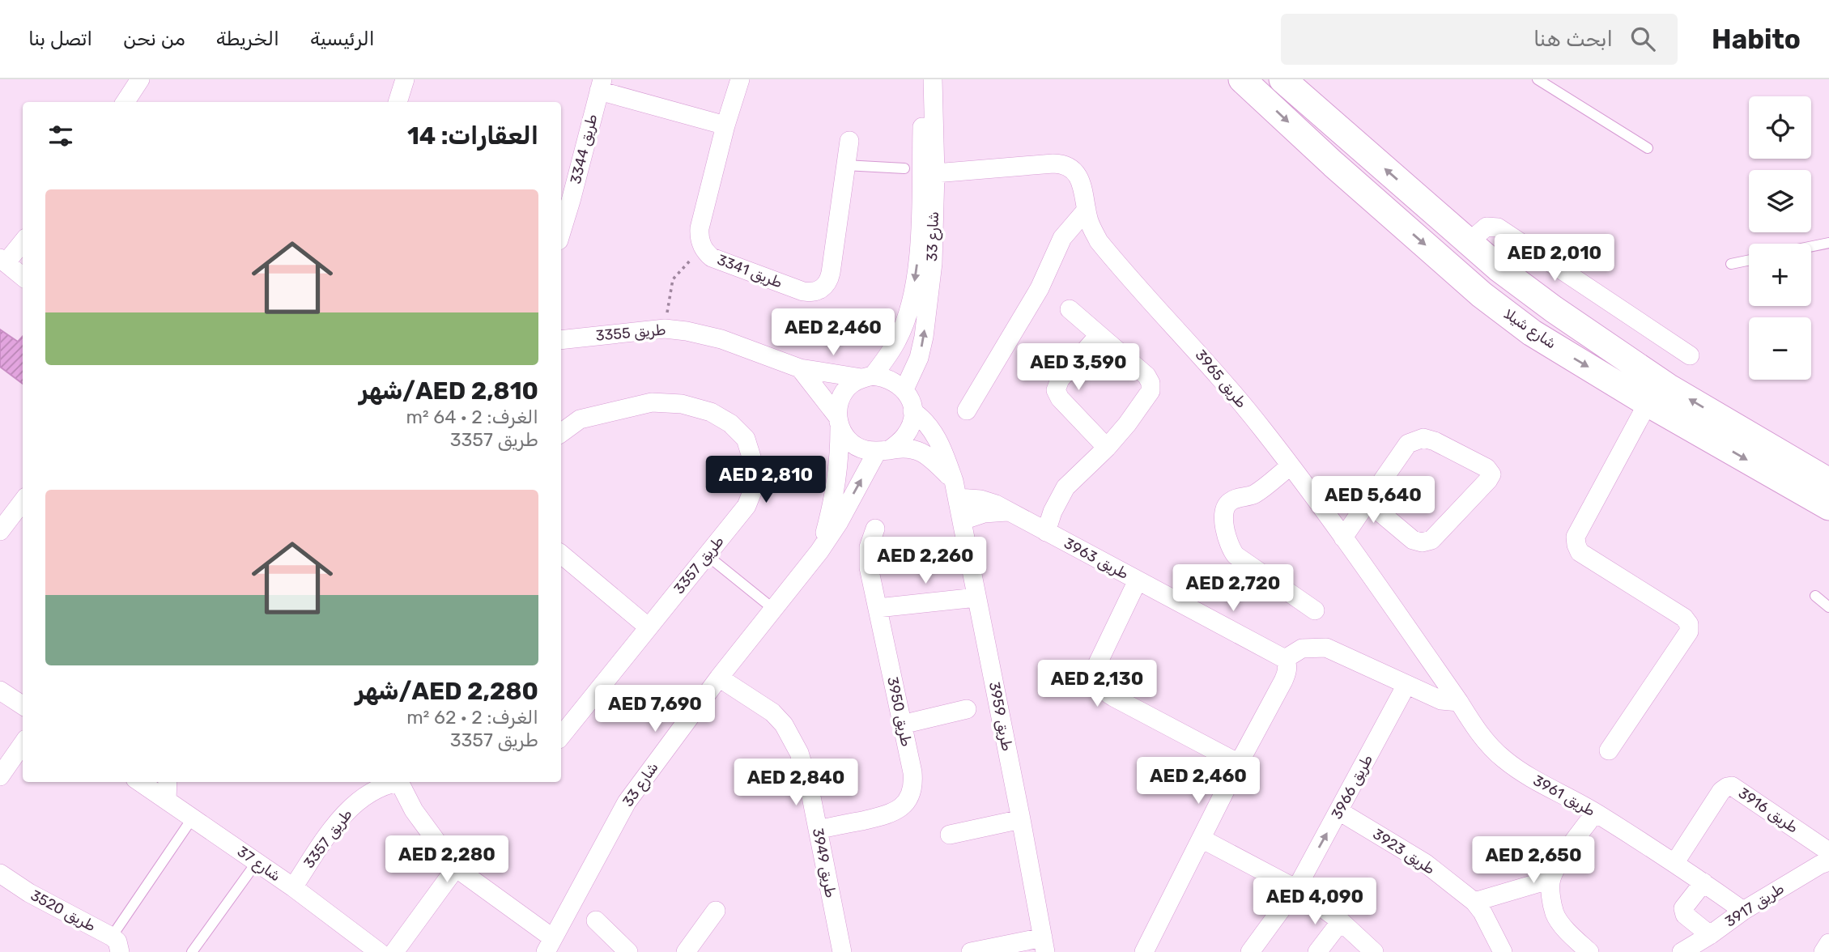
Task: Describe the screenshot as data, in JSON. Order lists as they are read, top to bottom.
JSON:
{
  "streets": {
    "main road": ["شارع شيلا"],
    "street": [
      "طريق 3344",
      "شارع 33",
      "طريق 3341",
      "طريق 3355",
      "طريق 3965",
      "طريق 3963",
      "طريق 3357",
      "طريق 3950",
      "طريق 3959",
      "طريق 3966",
      "طريق 3961",
      "طريق 3916",
      "طريق 3923",
      "طريق 3949",
      "شارع 37",
      "طريق 3917",
      "طريق 3520"
    ]
  },
  "crossings": [
    ["طريق 3344", "طريق 3341"],
    ["شارع 33", "طريق 3355"],
    ["شارع 33", "طريق 3965"],
    ["شارع 33", "طريق 3357"],
    ["شارع 33", "طريق 3959"],
    ["شارع 33", "طريق 3949"],
    ["طريق 3355", "طريق 3959"],
    ["طريق 3965", "طريق 3961"],
    ["طريق 3963", "طريق 3959"],
    ["طريق 3357", "شارع 37"],
    ["طريق 3950", "طريق 3949"],
    ["طريق 3966", "طريق 3923"],
    ["طريق 3961", "طريق 3916"],
    ["طريق 3961", "طريق 3917"]
  ],
  "page": {
    "header": "Habito",
    "search": "ابحث هنا",
    "nav": [
      "الرئيسية",
      "الخريطة",
      "من نحن",
      "اتصل بنا"
    ],
    "map_buttons": ["+", "−"],
    "heading": "العقارات: 14",
    "list": [
      {
        "name": "AED 2,810/شهر",
        "note": "الغرف: 2 · 64 m² · طريق 3357"
      },
      {
        "name": "AED 2,280/شهر",
        "note": "الغرف: 2 · 62 m² · طريق 3357"
      }
    ],
    "price": [
      "AED 2,010",
      "AED 2,460",
      "AED 3,590",
      "AED 2,810",
      "AED 5,640",
      "AED 2,260",
      "AED 2,720",
      "AED 2,130",
      "AED 7,690",
      "AED 2,460",
      "AED 2,840",
      "AED 2,280",
      "AED 2,650",
      "AED 4,090"
    ]
  }
}
